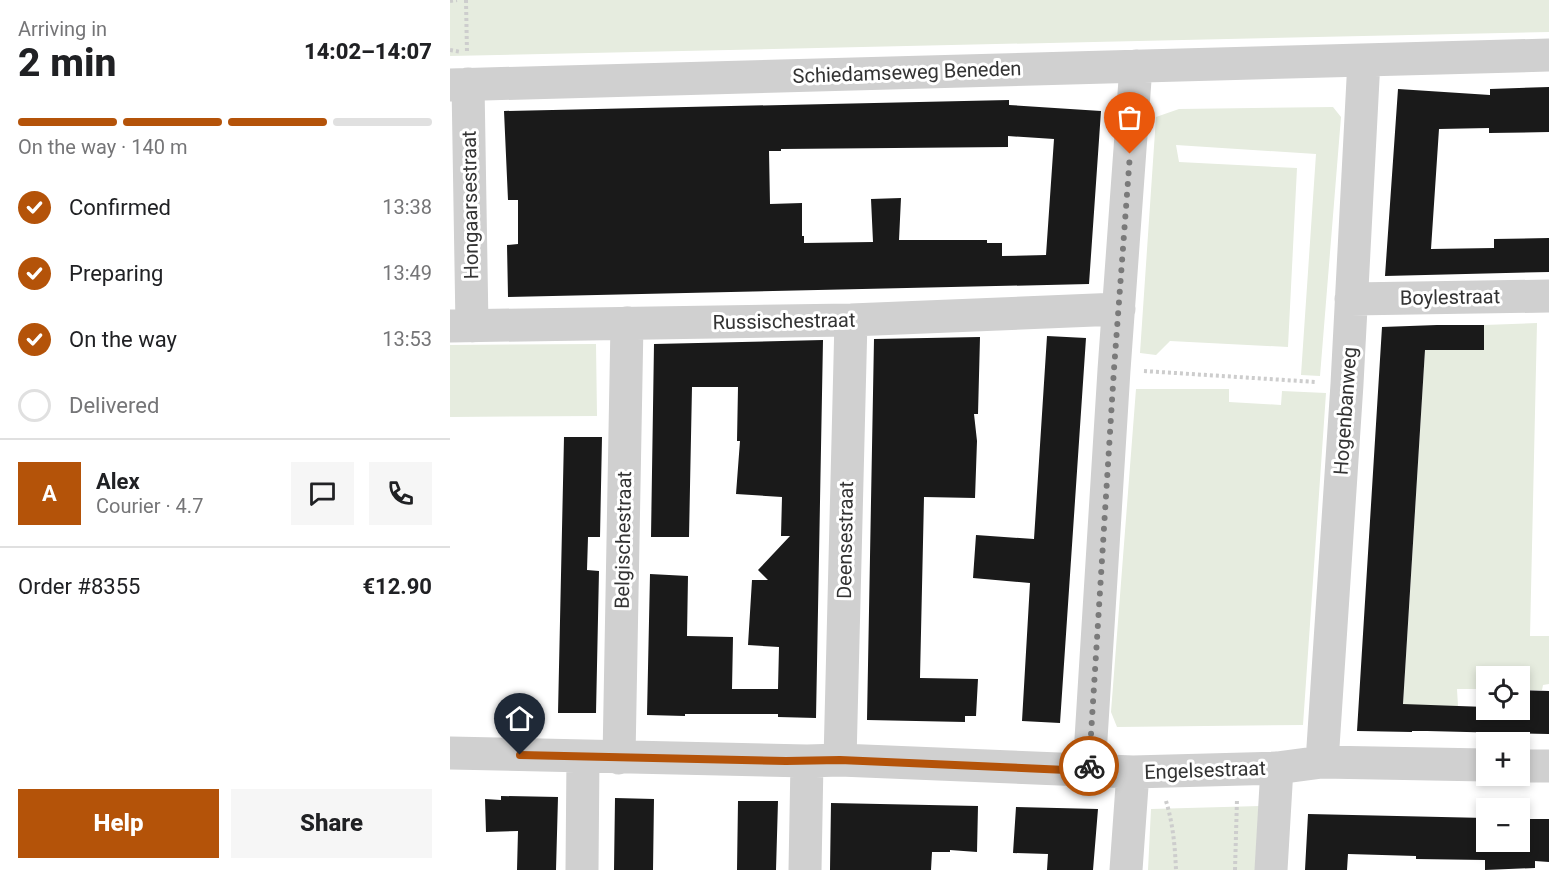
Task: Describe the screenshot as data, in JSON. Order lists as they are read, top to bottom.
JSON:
{
  "streets": {
    "street": [
      "Schiedamseweg Beneden",
      "Hongaarsestraat",
      "Boylestraat",
      "Russischestraat",
      "Hogenbanweg",
      "Belgischestraat",
      "Deensestraat",
      "Engelsestraat"
    ]
  },
  "crossings": [
    ["Schiedamseweg Beneden", "Hongaarsestraat"],
    ["Schiedamseweg Beneden", "Hogenbanweg"],
    ["Hongaarsestraat", "Russischestraat"],
    ["Boylestraat", "Hogenbanweg"],
    ["Russischestraat", "Belgischestraat"],
    ["Russischestraat", "Deensestraat"],
    ["Hogenbanweg", "Engelsestraat"],
    ["Belgischestraat", "Engelsestraat"],
    ["Deensestraat", "Engelsestraat"]
  ],
  "page": {
    "heading": ["2 min", "Arriving in", "14:02–14:07"],
    "panel": [
      "Alex",
      "Courier · 4.7",
      "Order #8355",
      "€12.90"
    ],
    "bar": "On the way · 140 m",
    "list": [
      ["Confirmed", "13:38"],
      ["Preparing", "13:49"],
      ["On the way", "13:53"],
      "Delivered"
    ],
    "round": "A",
    "map_buttons": ["+", "−"],
    "buttons": ["Help", "Share"]
  }
}
